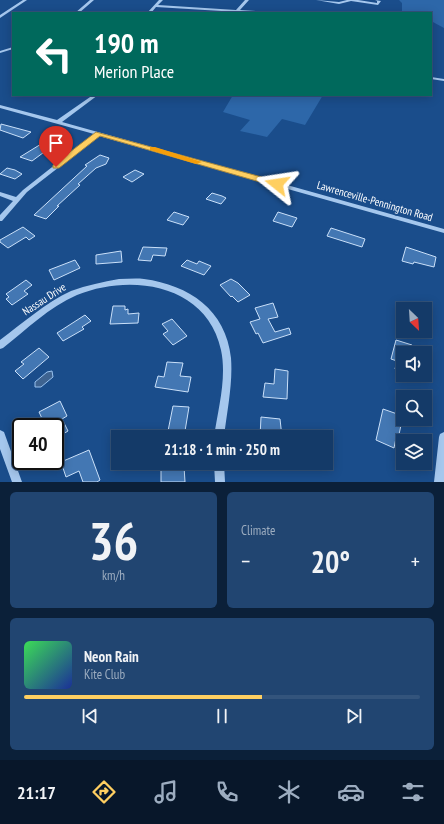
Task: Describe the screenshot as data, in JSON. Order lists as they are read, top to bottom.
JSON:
{
  "streets": {
    "street": ["Lawrenceville-Pennington Road", "Nassau Drive"]
  },
  "north": "bottom right",
  "page": {
    "turn": ["190 m", "Merion Place"],
    "limit": "40",
    "trip": "21:18 · 1 min · 250 m",
    "tile": [
      ["36", "km/h"],
      "Climate"
    ],
    "heat": ["−", "20°", "+"],
    "song": ["Neon Rain", "Kite Club"],
    "tabs": "21:17"
  }
}
